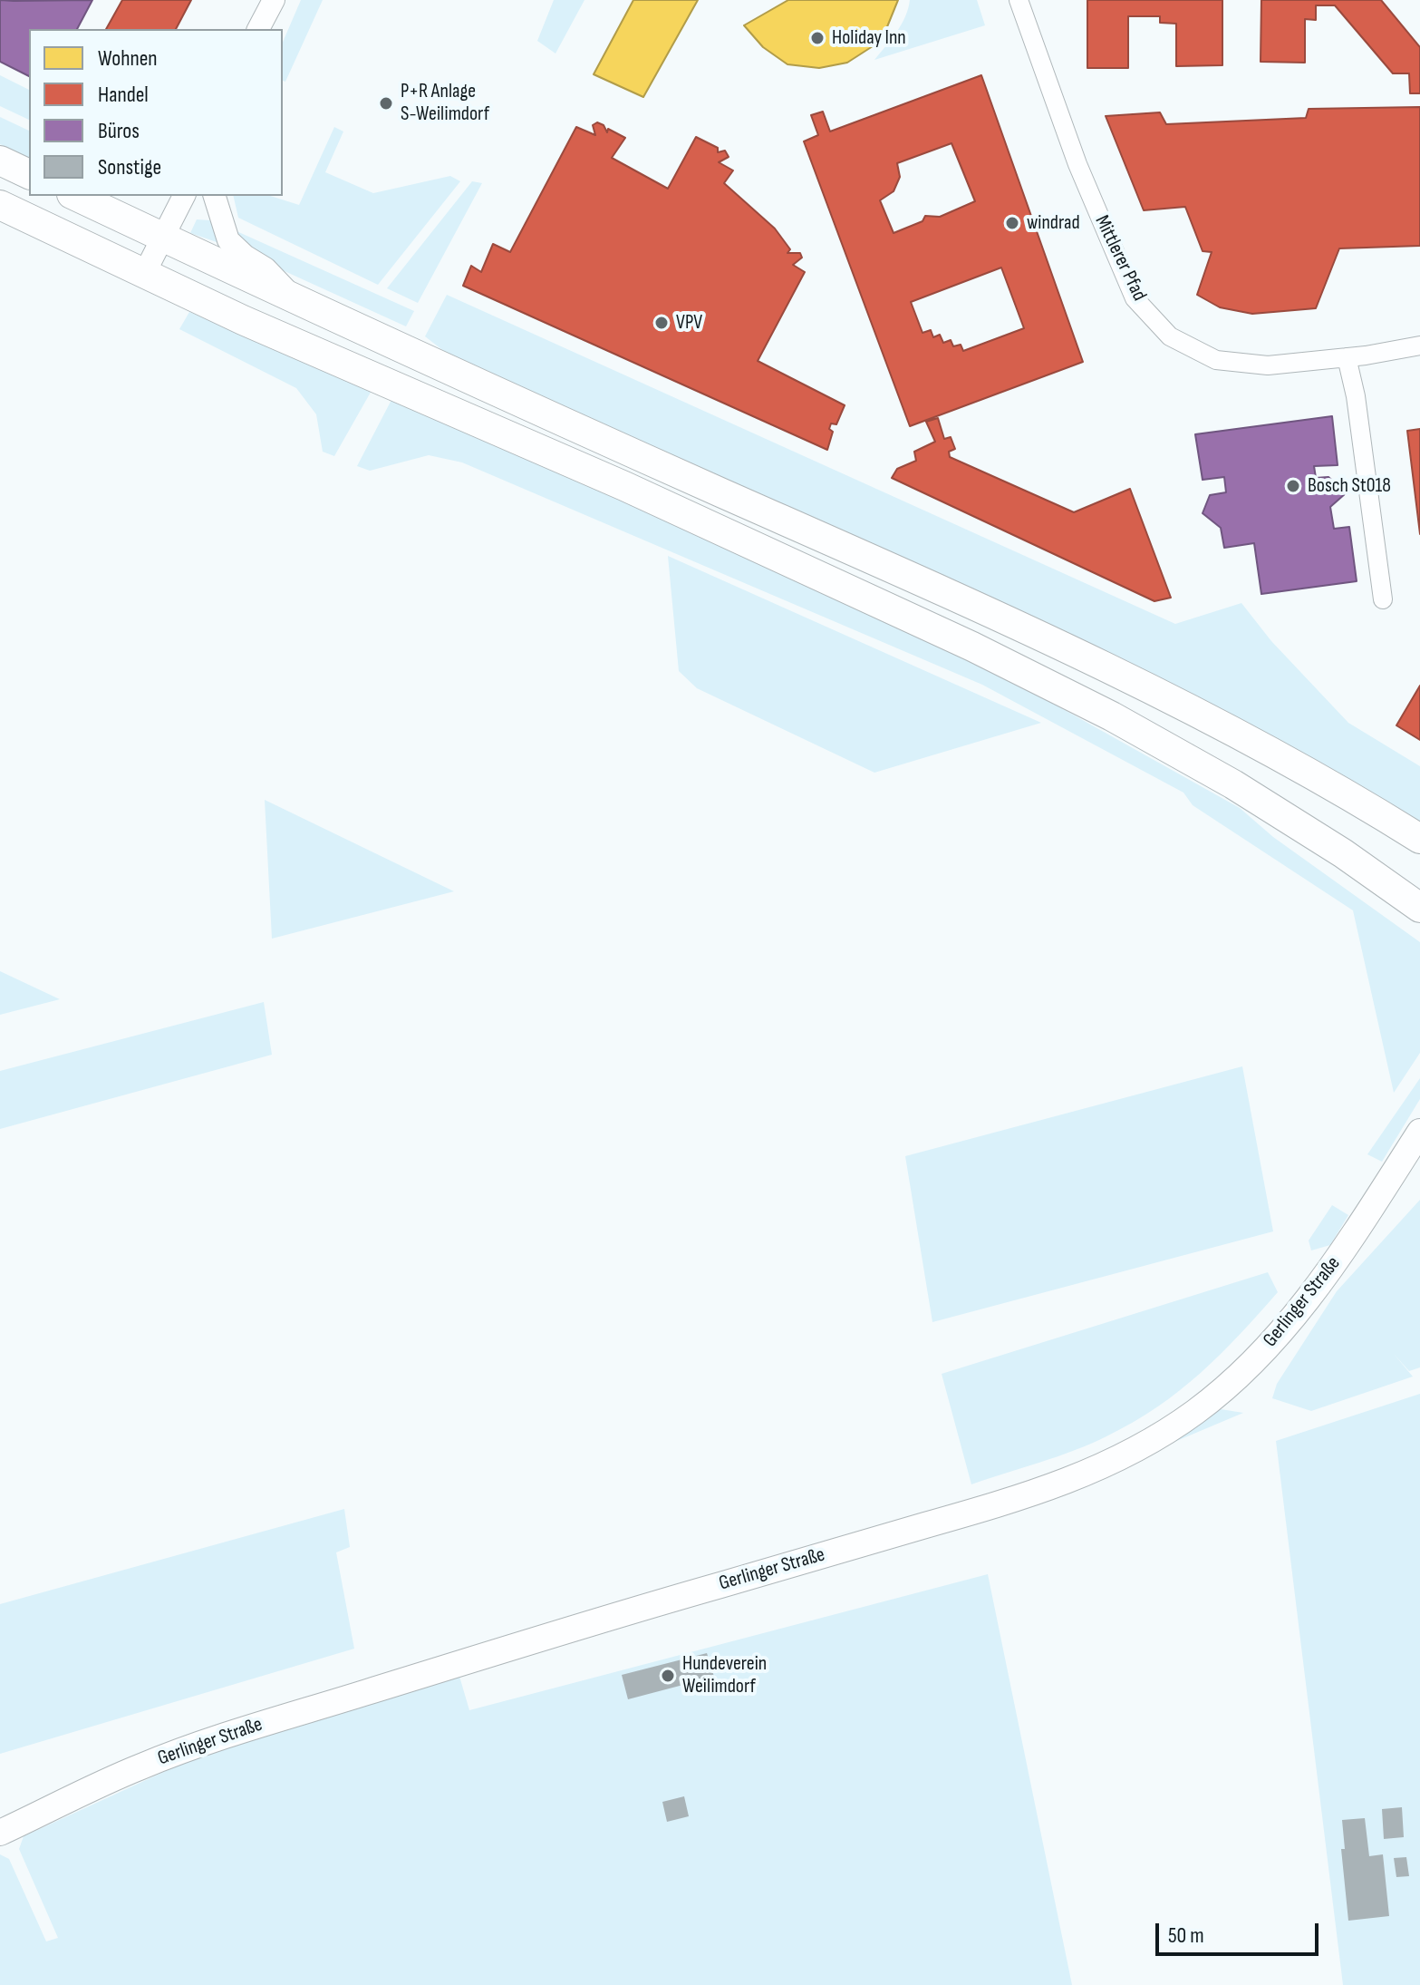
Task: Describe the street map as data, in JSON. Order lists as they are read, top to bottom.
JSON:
{
  "streets": {
    "main road": ["Gerlinger Straße"],
    "street": ["Mittlerer Pfad"]
  },
  "places": [
    "Holiday Inn",
    "P+R Anlage S-Weilimdorf",
    "windrad",
    "VPV",
    "Bosch St018",
    "Hundeverein Weilimdorf"
  ],
  "legend": [
    "Wohnen",
    "Handel",
    "Büros",
    "Sonstige"
  ],
  "scale_bar": "50 m"
}
